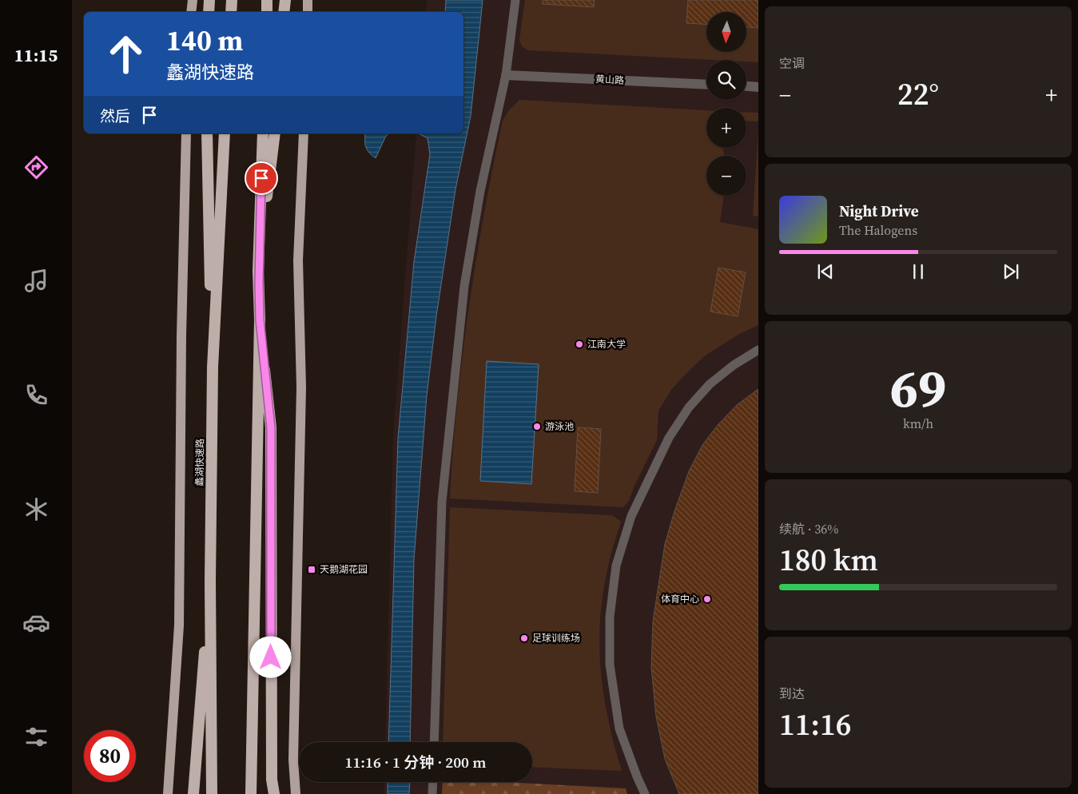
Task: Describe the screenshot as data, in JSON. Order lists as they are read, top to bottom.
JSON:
{
  "streets": {
    "highway": ["蠡湖快速路"],
    "street": ["黄山路"]
  },
  "places": {
    "other": [
      "江南大学",
      "游泳池",
      "体育中心",
      "足球训练场"
    ],
    "transit": ["天鹅湖花园"]
  },
  "north": "bottom",
  "page": {
    "tabs": "11:15",
    "tile": [
      "空调",
      ["69", "km/h"],
      ["续航 · 36%", "180 km"],
      ["到达", "11:16"]
    ],
    "map_buttons": ["+", "−"],
    "turn": ["140 m", "蠡湖快速路"],
    "heat": ["−", "22°", "+"],
    "then": "然后",
    "song": ["Night Drive", "The Halogens"],
    "limit": "80",
    "trip": "11:16 · 1 分钟 · 200 m"
  }
}
